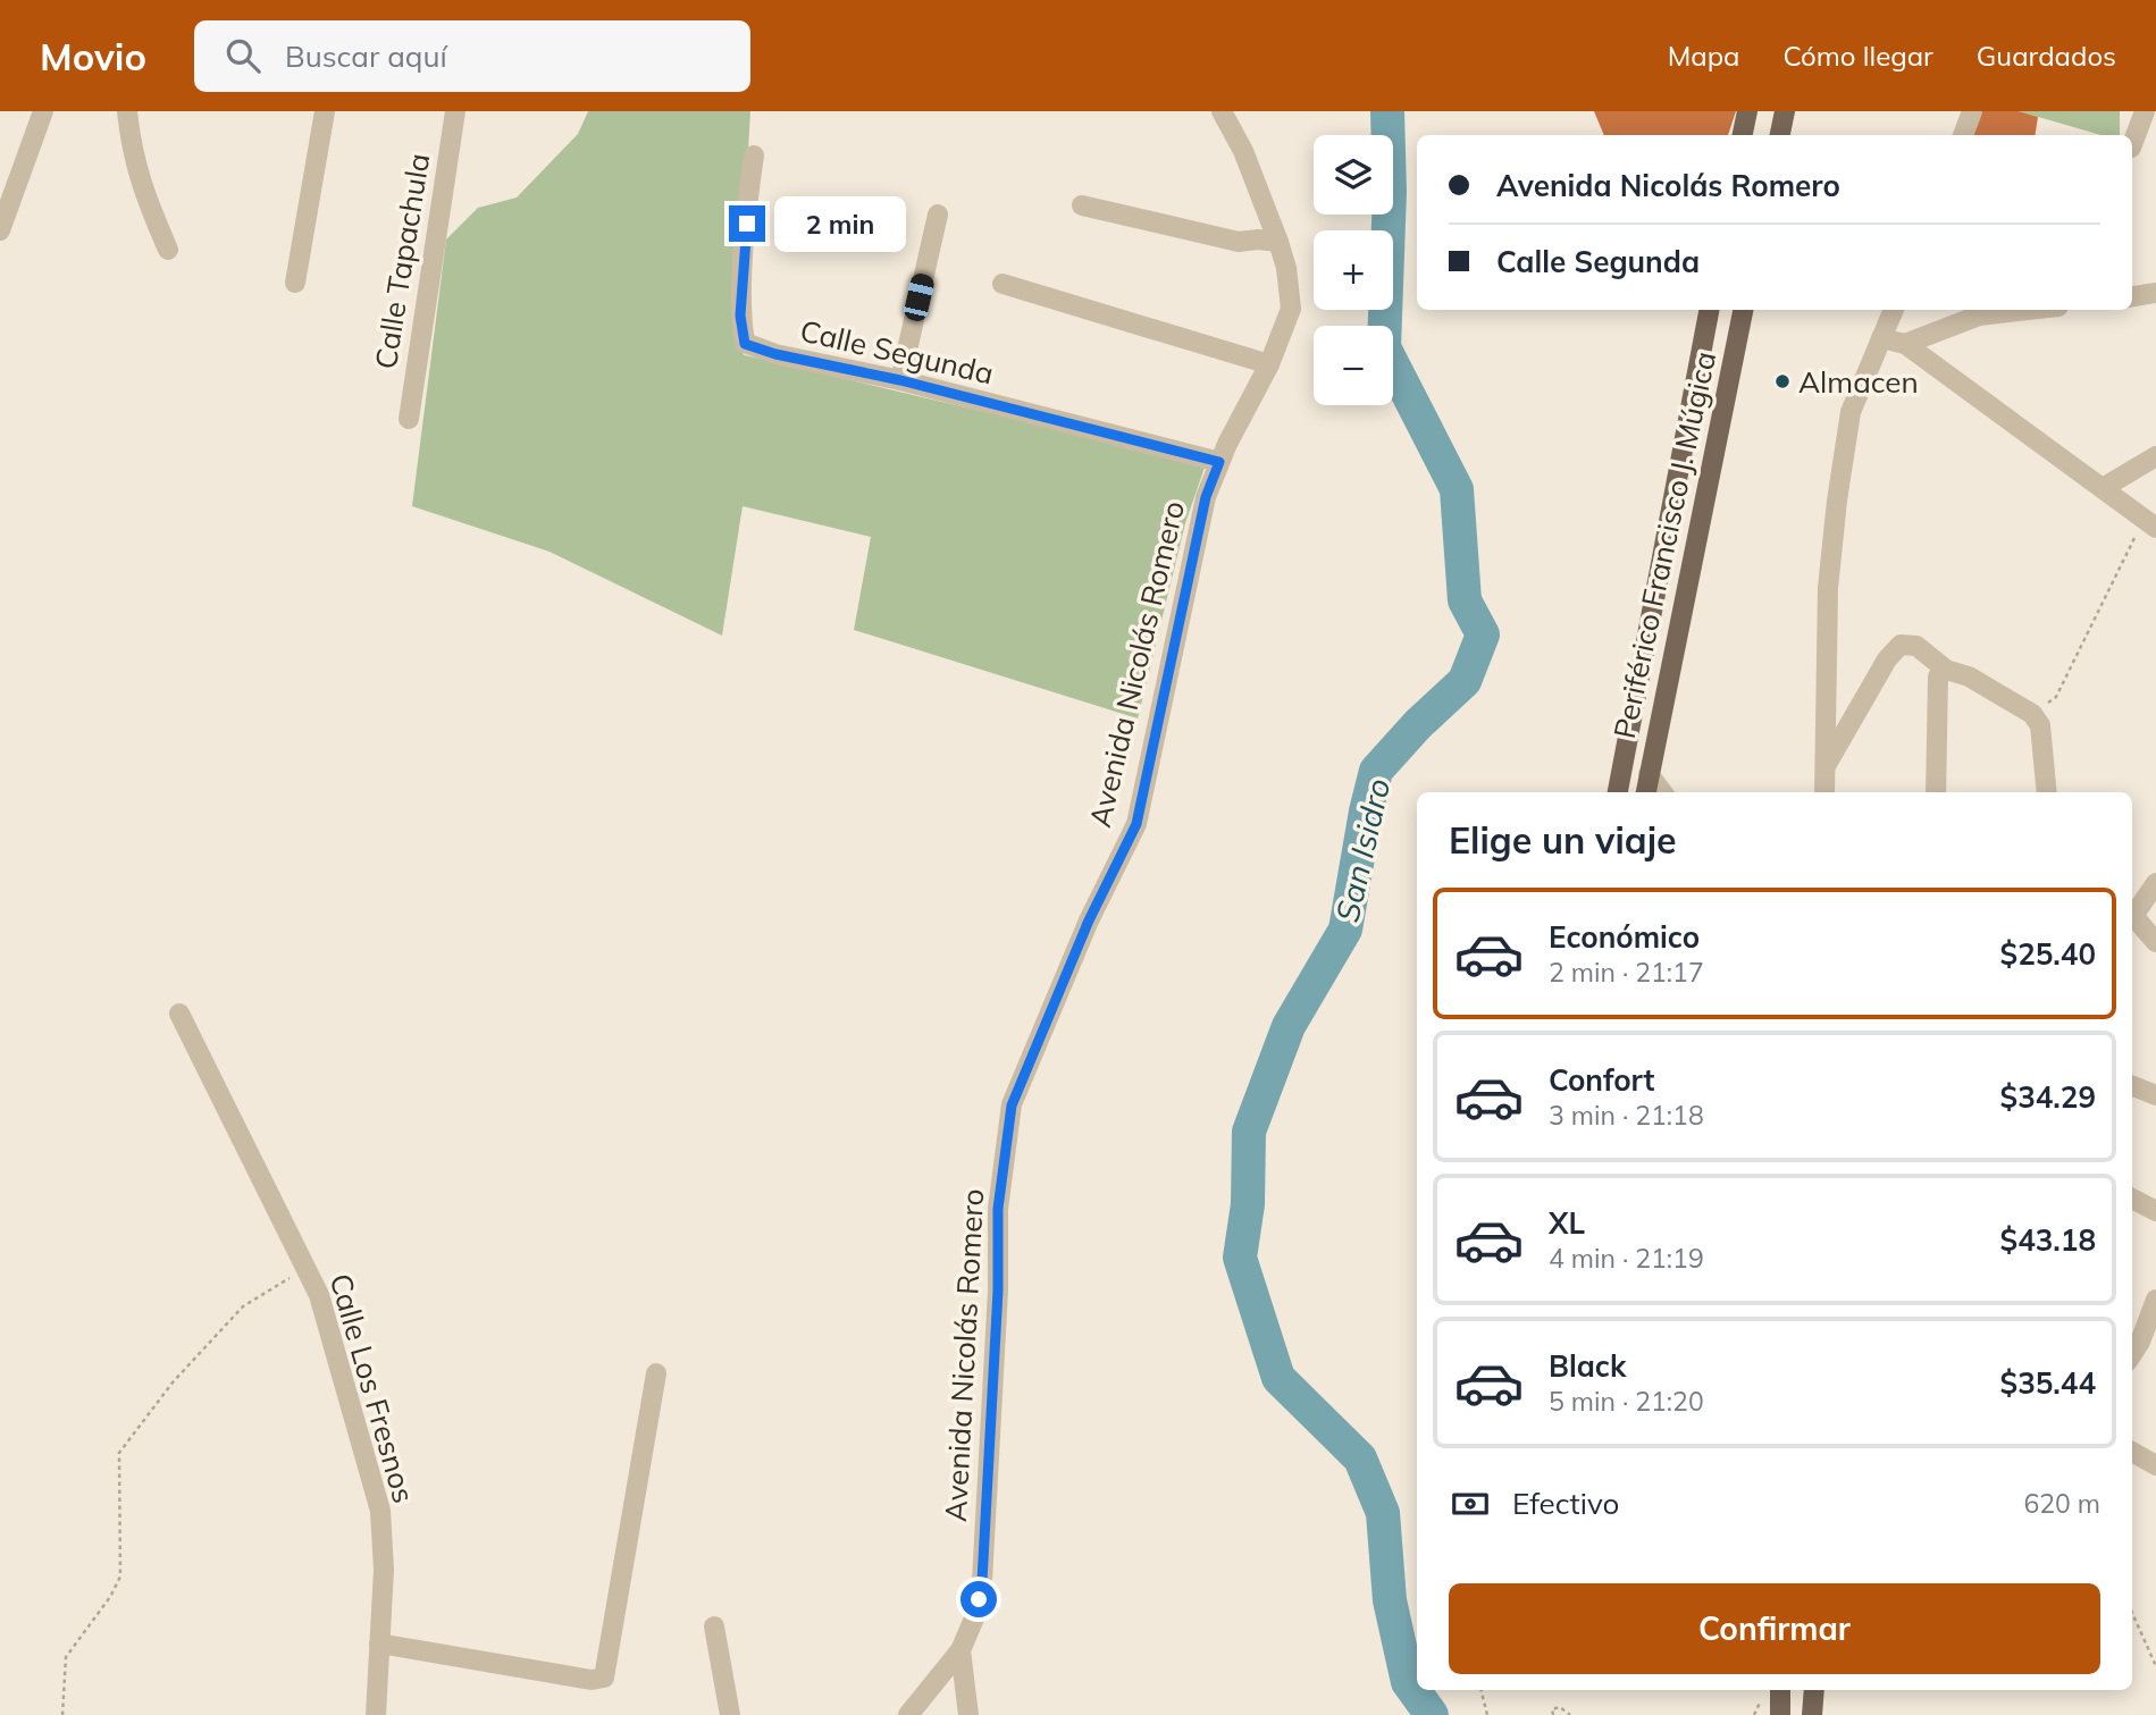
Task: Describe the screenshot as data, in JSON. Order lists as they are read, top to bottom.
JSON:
{
  "streets": {
    "main road": ["Periférico Francisco J. Múgica"],
    "street": [
      "Calle Tapachula",
      "Calle Segunda",
      "Avenida Nicolás Romero",
      "Calle Los Fresnos"
    ]
  },
  "crossings": [
    ["Calle Segunda", "Avenida Nicolás Romero"]
  ],
  "water": ["San Isidro"],
  "places": ["Almacen"],
  "page": {
    "header": "Movio",
    "search": "Buscar aquí",
    "nav": ["Mapa", "Cómo llegar", "Guardados"],
    "map_buttons": ["+", "−"],
    "banner": ["Avenida Nicolás Romero", "Calle Segunda"],
    "bubble": "2 min",
    "heading": "Elige un viaje",
    "list": [
      {
        "name": "Económico",
        "note": "2 min · 21:17",
        "value": "$25.40"
      },
      {
        "name": "Confort",
        "note": "3 min · 21:18",
        "value": "$34.29"
      },
      {
        "name": "XL",
        "note": "4 min · 21:19",
        "value": "$43.18"
      },
      {
        "name": "Black",
        "note": "5 min · 21:20",
        "value": "$35.44"
      }
    ],
    "pay": ["Efectivo", "620 m"],
    "buttons": "Confirmar"
  }
}
